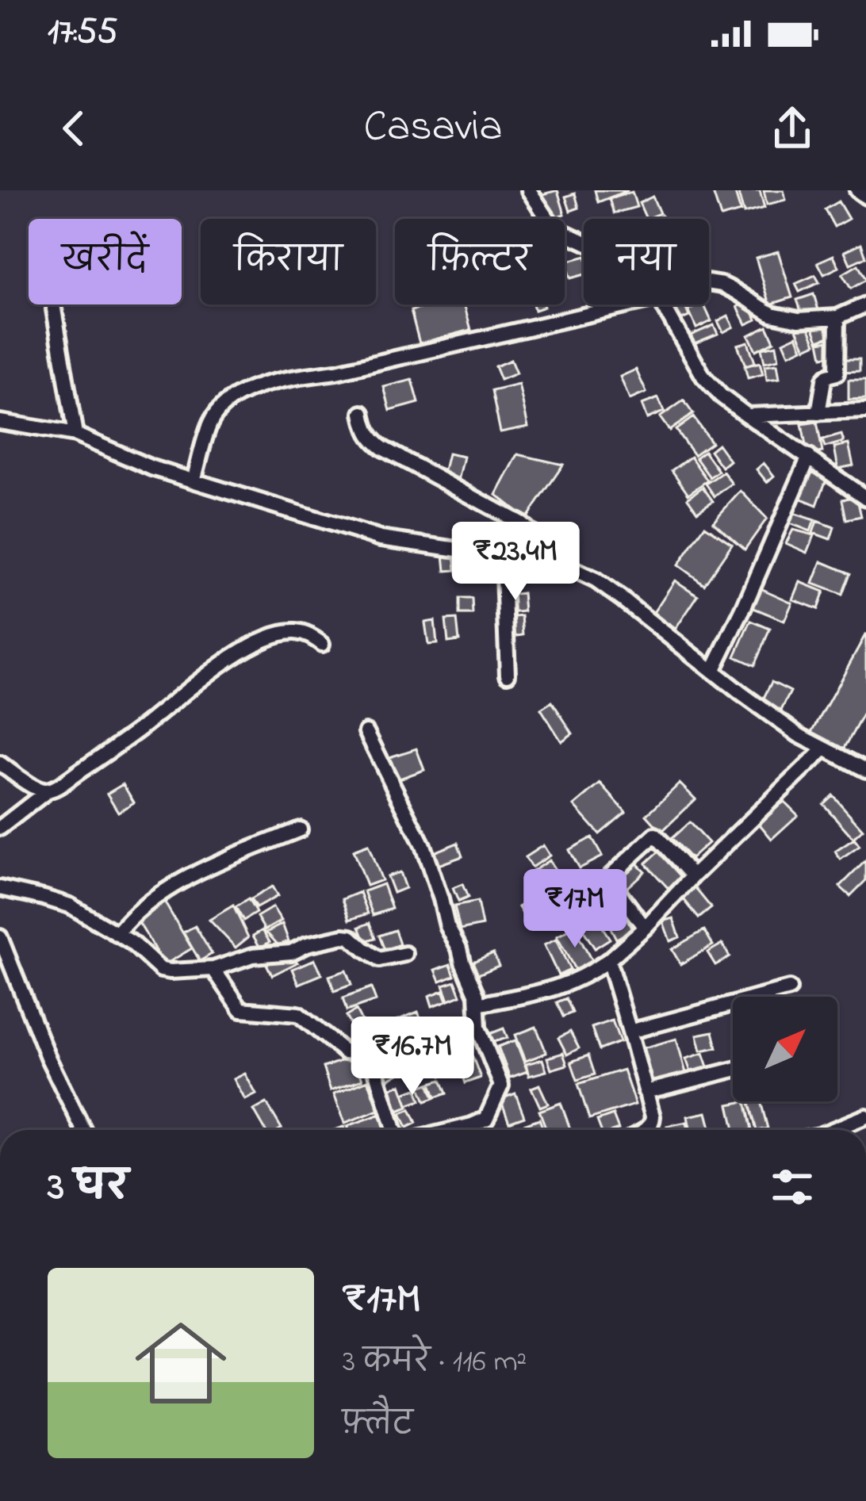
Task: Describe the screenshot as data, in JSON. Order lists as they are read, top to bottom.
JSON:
{
  "north": "top right",
  "page": {
    "status": "17:55",
    "header": "Casavia",
    "chip": [
      "खरीदें",
      "किराया",
      "फ़िल्टर",
      "नया"
    ],
    "price": ["₹23.4M", "₹17M", "₹16.7M"],
    "heading": "3 घर",
    "list": [
      {
        "name": "₹17M",
        "note": "3 कमरे · 116 m² · फ़्लैट"
      }
    ]
  }
}
